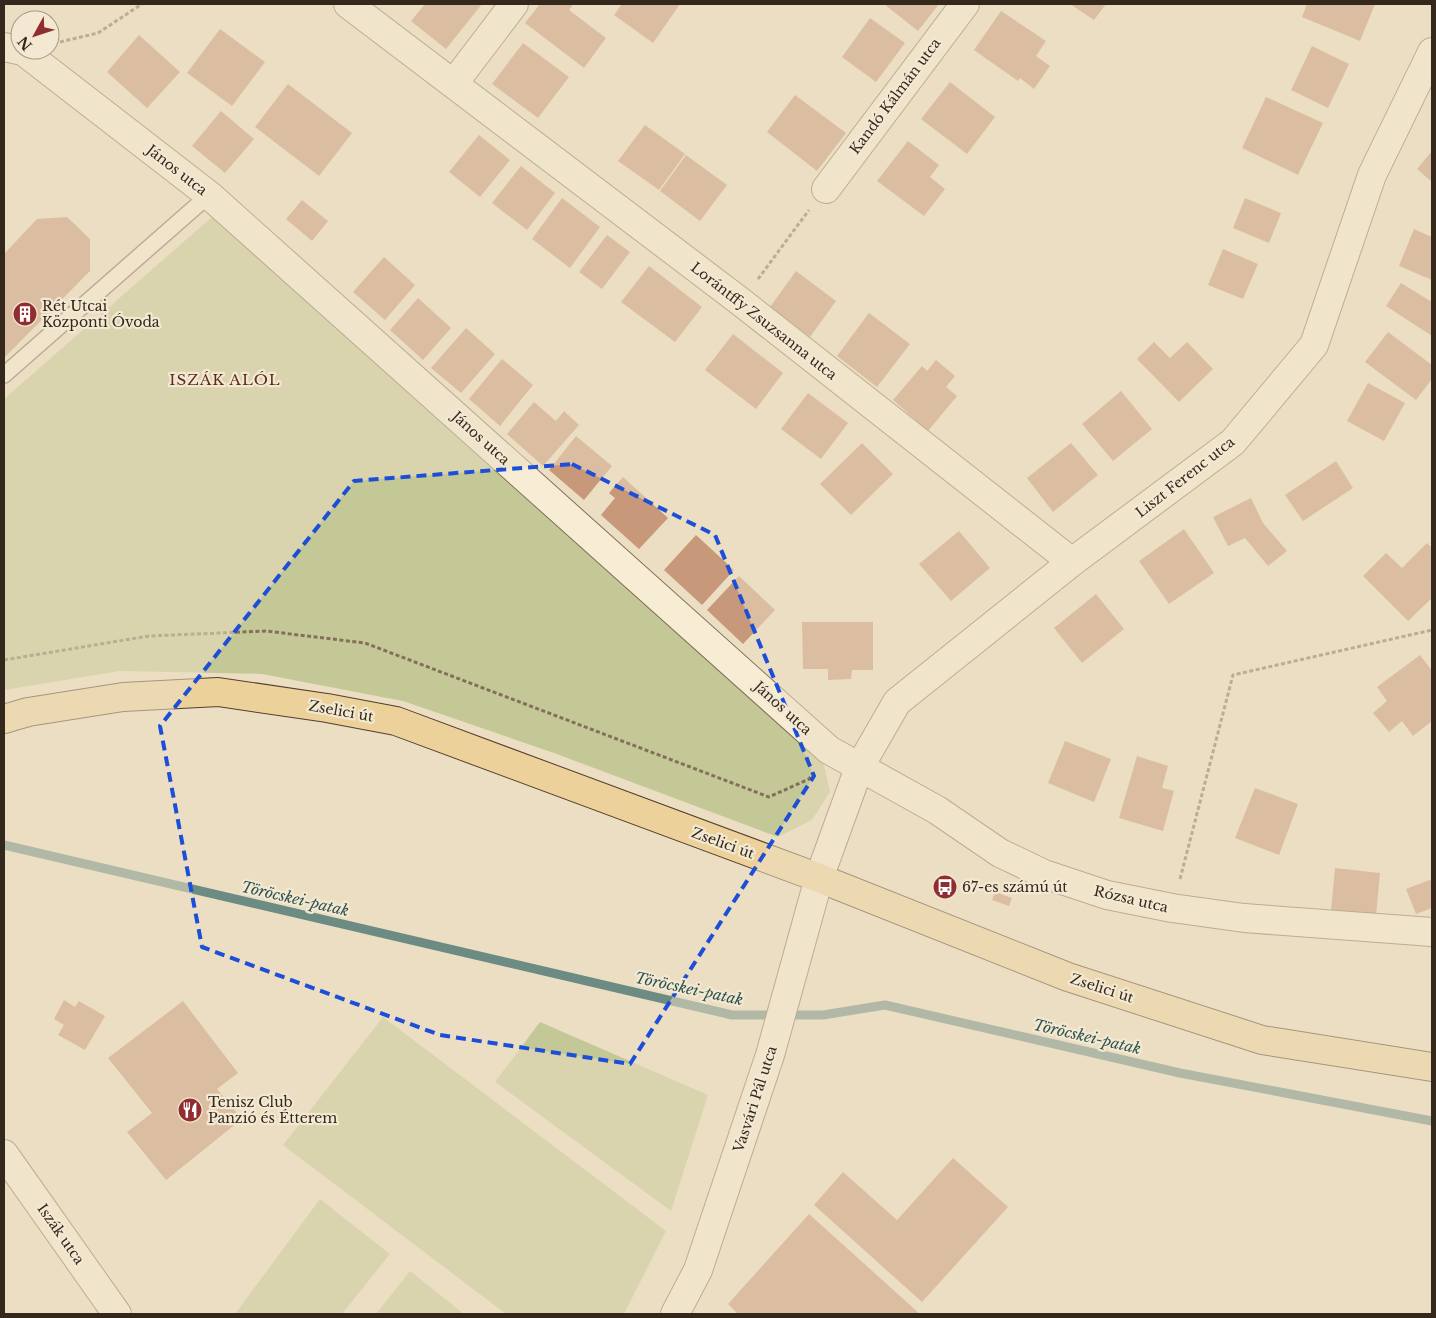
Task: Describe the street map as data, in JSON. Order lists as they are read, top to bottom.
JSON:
{
  "streets": {
    "main road": ["Zselici út"],
    "street": [
      "Kandó Kálmán utca",
      "János utca",
      "Lorántffy Zsuzsanna utca",
      "Liszt Ferenc utca",
      "Rózsa utca",
      "Vasvári Pál utca",
      "Iszák utca"
    ]
  },
  "crossings": [
    ["János utca", "Liszt Ferenc utca"],
    ["János utca", "Rózsa utca"],
    ["Lorántffy Zsuzsanna utca", "Liszt Ferenc utca"],
    ["Liszt Ferenc utca", "Rózsa utca"],
    ["Zselici út", "Vasvári Pál utca"]
  ],
  "districts": ["ISZÁK ALÓL"],
  "water": ["Töröcskei-patak"],
  "places": {
    "building": ["Rét Utcai Központi Óvoda"],
    "bus stop": ["67-es számú út"],
    "restaurant": ["Tenisz Club Panzió és Étterem"]
  },
  "north": "bottom left"
}
